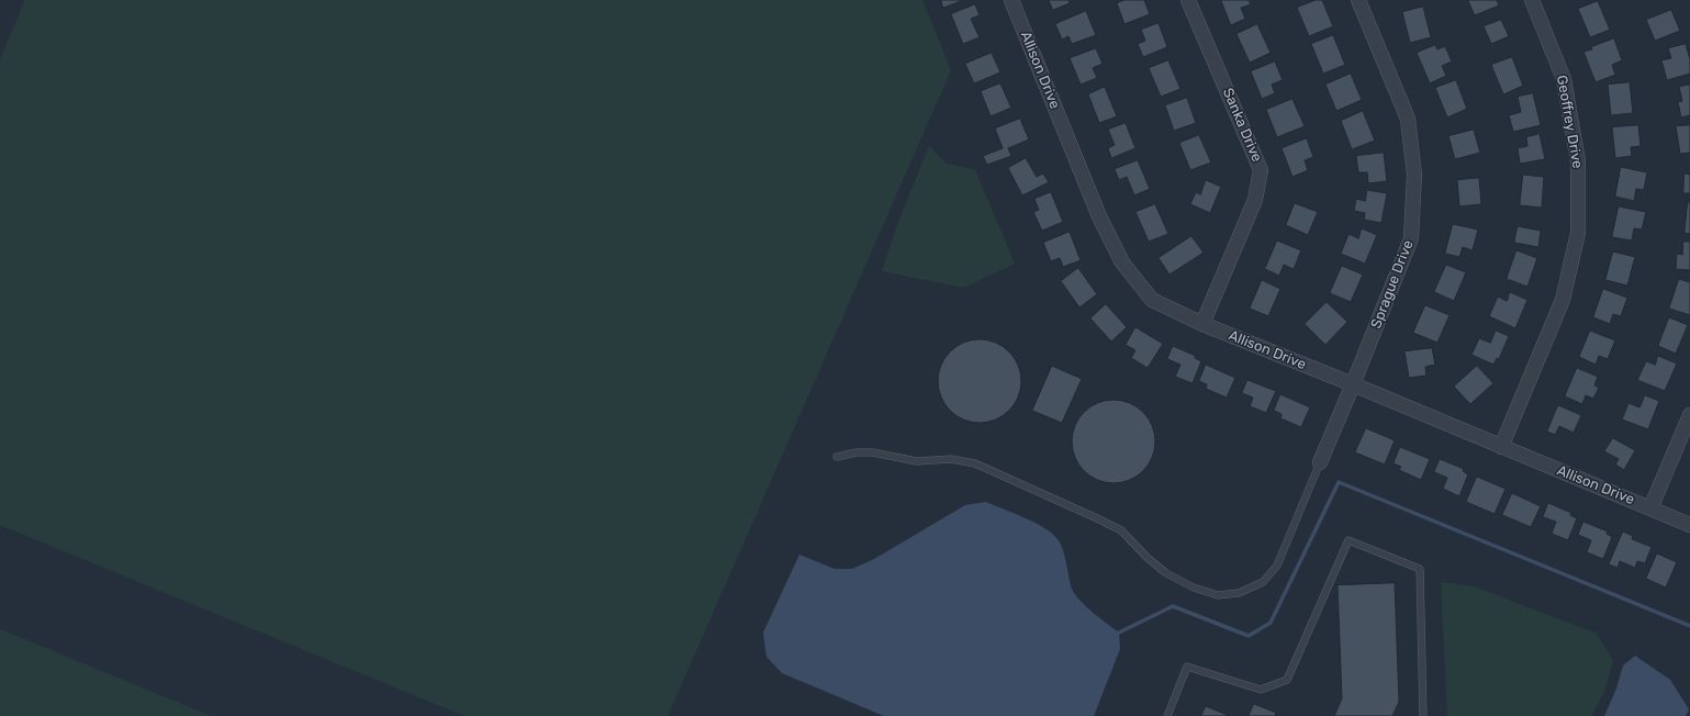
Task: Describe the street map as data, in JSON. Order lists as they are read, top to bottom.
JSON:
{
  "streets": {
    "street": [
      "Allison Drive",
      "Geoffrey Drive",
      "Sanka Drive",
      "Sprague Drive"
    ]
  },
  "crossings": [
    ["Allison Drive", "Geoffrey Drive"],
    ["Allison Drive", "Sanka Drive"],
    ["Allison Drive", "Sprague Drive"]
  ]
}
